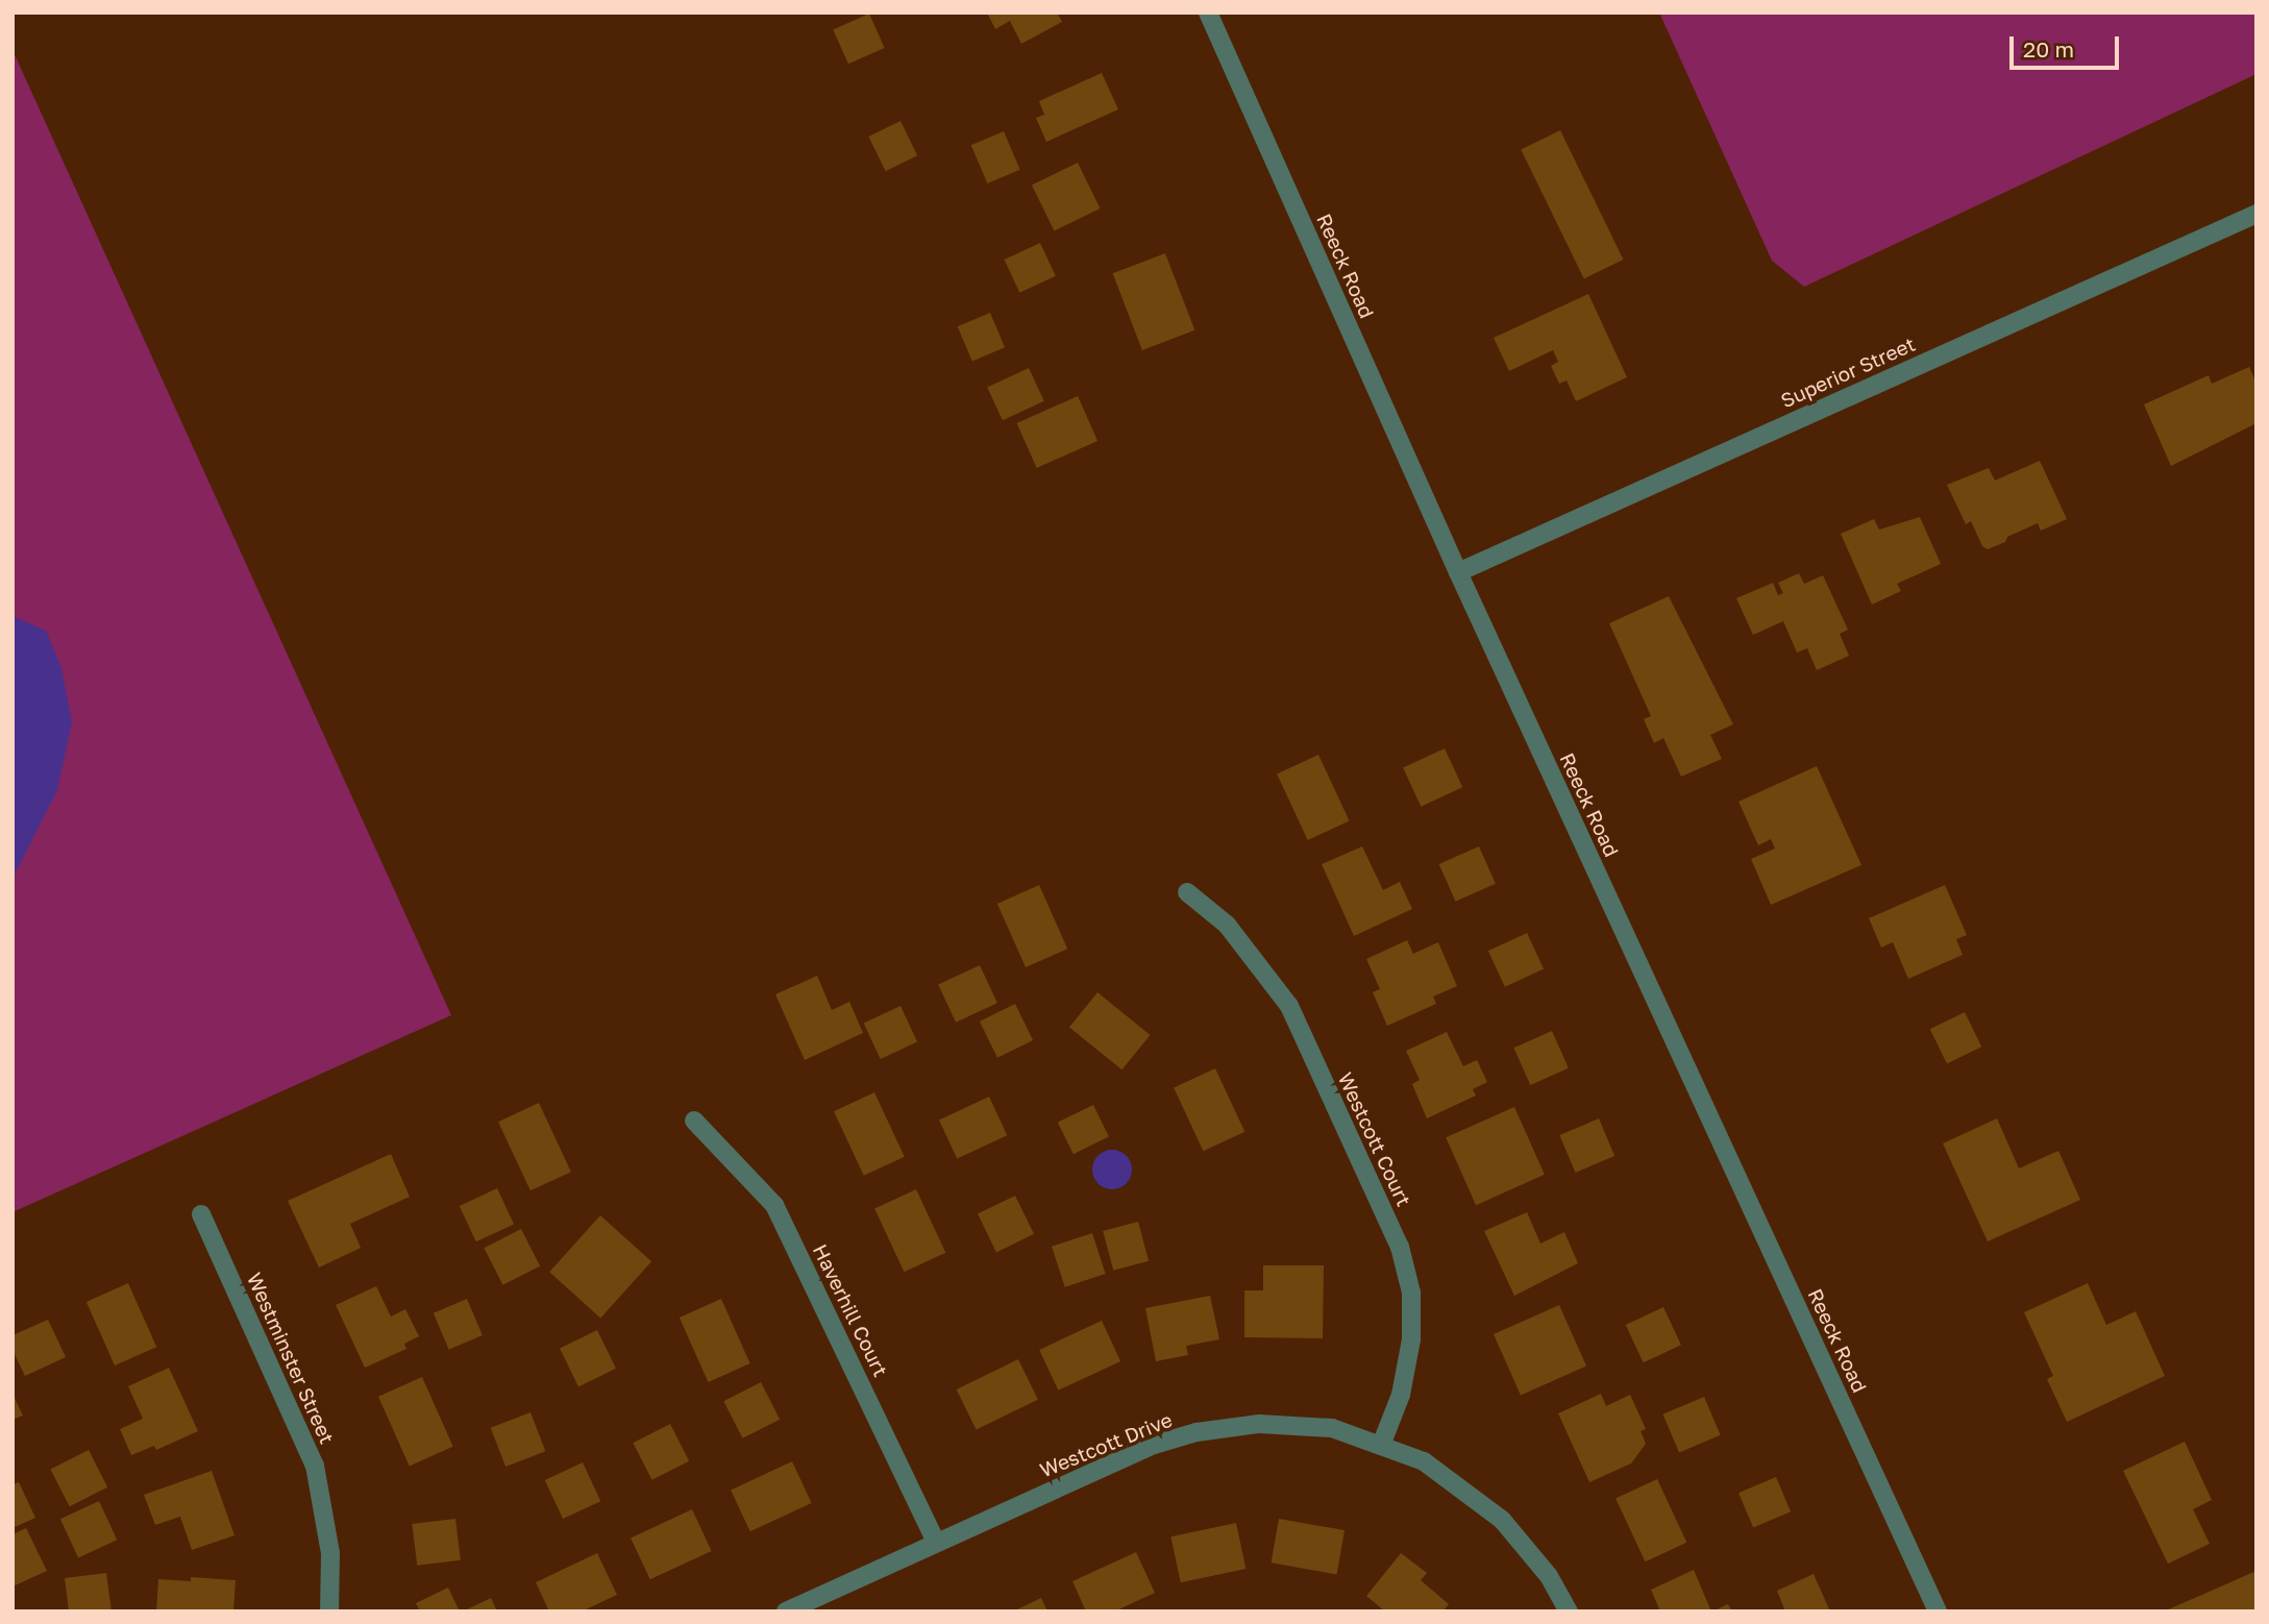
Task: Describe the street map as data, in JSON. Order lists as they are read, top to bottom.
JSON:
{
  "streets": {
    "street": [
      "Reeck Road",
      "Superior Street",
      "Westcott Court",
      "Haverhill Court",
      "Westminster Street",
      "Westcott Drive"
    ]
  },
  "crossings": [
    ["Reeck Road", "Superior Street"],
    ["Westcott Court", "Westcott Drive"],
    ["Haverhill Court", "Westcott Drive"]
  ],
  "scale_bar": "20 m"
}
